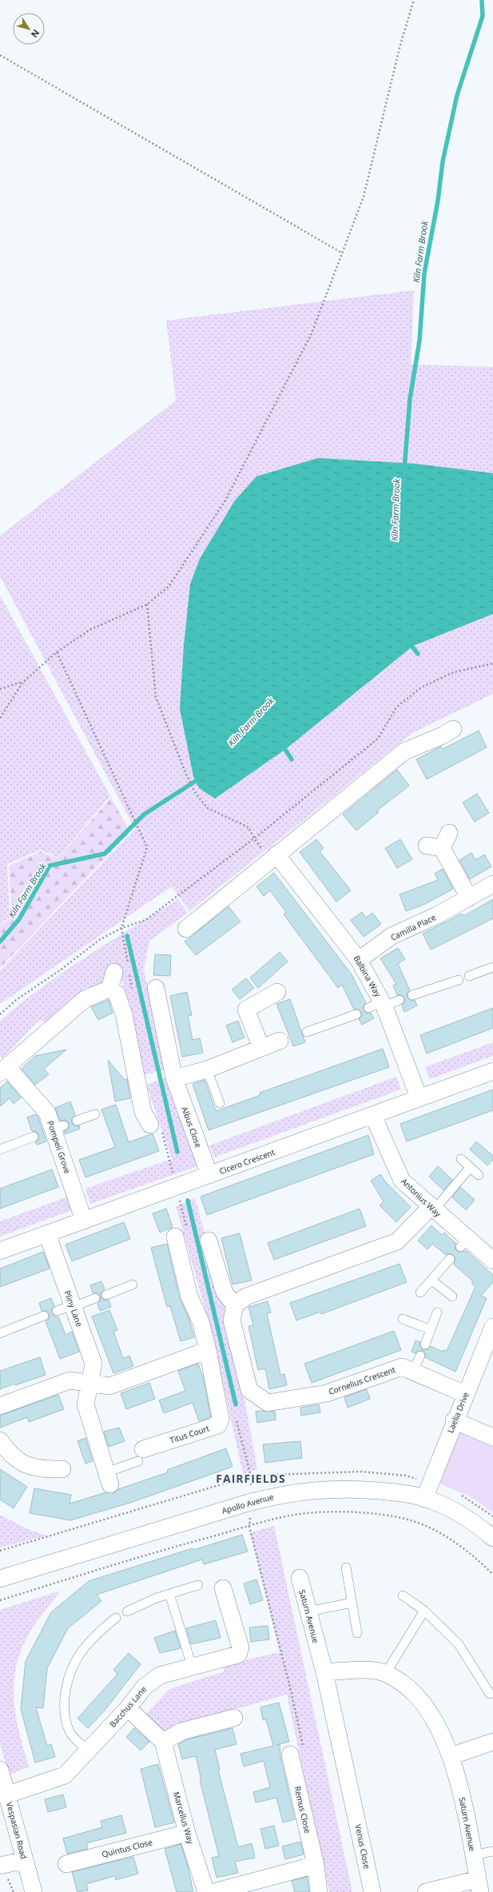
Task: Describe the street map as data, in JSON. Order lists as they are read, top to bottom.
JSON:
{
  "streets": {
    "street": [
      "Camilla Place",
      "Balbina Way",
      "Albus Close",
      "Pompeii Grove",
      "Cicero Crescent",
      "Antonius Way",
      "Pliny Lane",
      "Cornelius Crescent",
      "Laelia Drive",
      "Titus Court",
      "Apollo Avenue",
      "Saturn Avenue",
      "Bacchus Lane",
      "Remus Close",
      "Marcellus Way",
      "Vespasian Road",
      "Venus Close",
      "Quintus Close"
    ]
  },
  "crossings": [
    ["Camilla Place", "Balbina Way"],
    ["Balbina Way", "Cicero Crescent"],
    ["Albus Close", "Cicero Crescent"],
    ["Pompeii Grove", "Cicero Crescent"],
    ["Cicero Crescent", "Antonius Way"],
    ["Cicero Crescent", "Pliny Lane"],
    ["Cornelius Crescent", "Laelia Drive"],
    ["Laelia Drive", "Apollo Avenue"],
    ["Saturn Avenue", "Venus Close"],
    ["Bacchus Lane", "Vespasian Road"],
    ["Marcellus Way", "Quintus Close"]
  ],
  "districts": ["FAIRFIELDS"],
  "water": ["Kiln Farm Brook"],
  "north": "bottom right"
}
